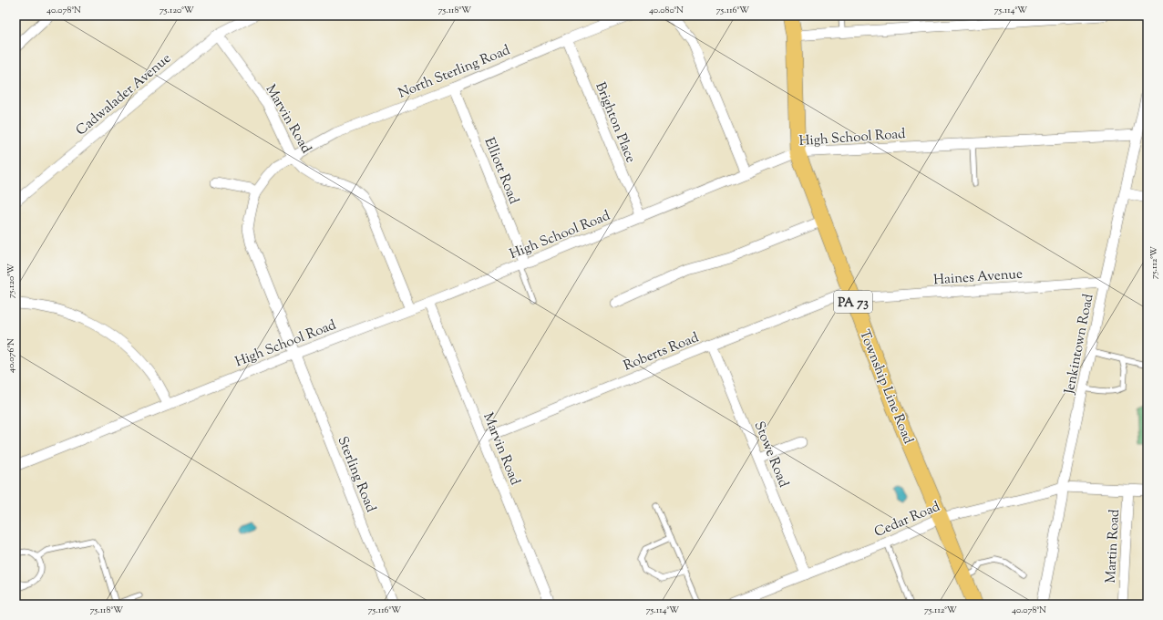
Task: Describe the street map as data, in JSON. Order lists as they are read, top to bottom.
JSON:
{
  "streets": {
    "main road": ["PA 73", "Township Line Road"],
    "street": [
      "North Sterling Road",
      "Cadwalader Avenue",
      "Marvin Road",
      "Brighton Place",
      "High School Road",
      "Elliott Road",
      "Haines Avenue",
      "Jenkintown Road",
      "Roberts Road",
      "Stowe Road",
      "Sterling Road",
      "Cedar Road",
      "Martin Road"
    ]
  },
  "crossings": [
    ["North Sterling Road", "Marvin Road"],
    ["North Sterling Road", "Brighton Place"],
    ["North Sterling Road", "Elliott Road"],
    ["North Sterling Road", "Sterling Road"],
    ["Cadwalader Avenue", "Marvin Road"],
    ["Marvin Road", "High School Road"],
    ["Marvin Road", "Roberts Road"],
    ["Brighton Place", "High School Road"],
    ["High School Road", "Elliott Road"],
    ["High School Road", "Jenkintown Road"],
    ["High School Road", "Township Line Road"],
    ["High School Road", "Sterling Road"],
    ["Haines Avenue", "Jenkintown Road"],
    ["Haines Avenue", "Roberts Road"],
    ["Haines Avenue", "Township Line Road"],
    ["Jenkintown Road", "Cedar Road"],
    ["Roberts Road", "Township Line Road"],
    ["Roberts Road", "Stowe Road"],
    ["Township Line Road", "Cedar Road"],
    ["Stowe Road", "Cedar Road"],
    ["Cedar Road", "Martin Road"]
  ],
  "coordinates": [
    "40.078°N",
    "75.120°W",
    "75.118°W",
    "40.080°N",
    "75.116°W",
    "75.114°W",
    "75.112°W",
    "40.076°N"
  ]
}
